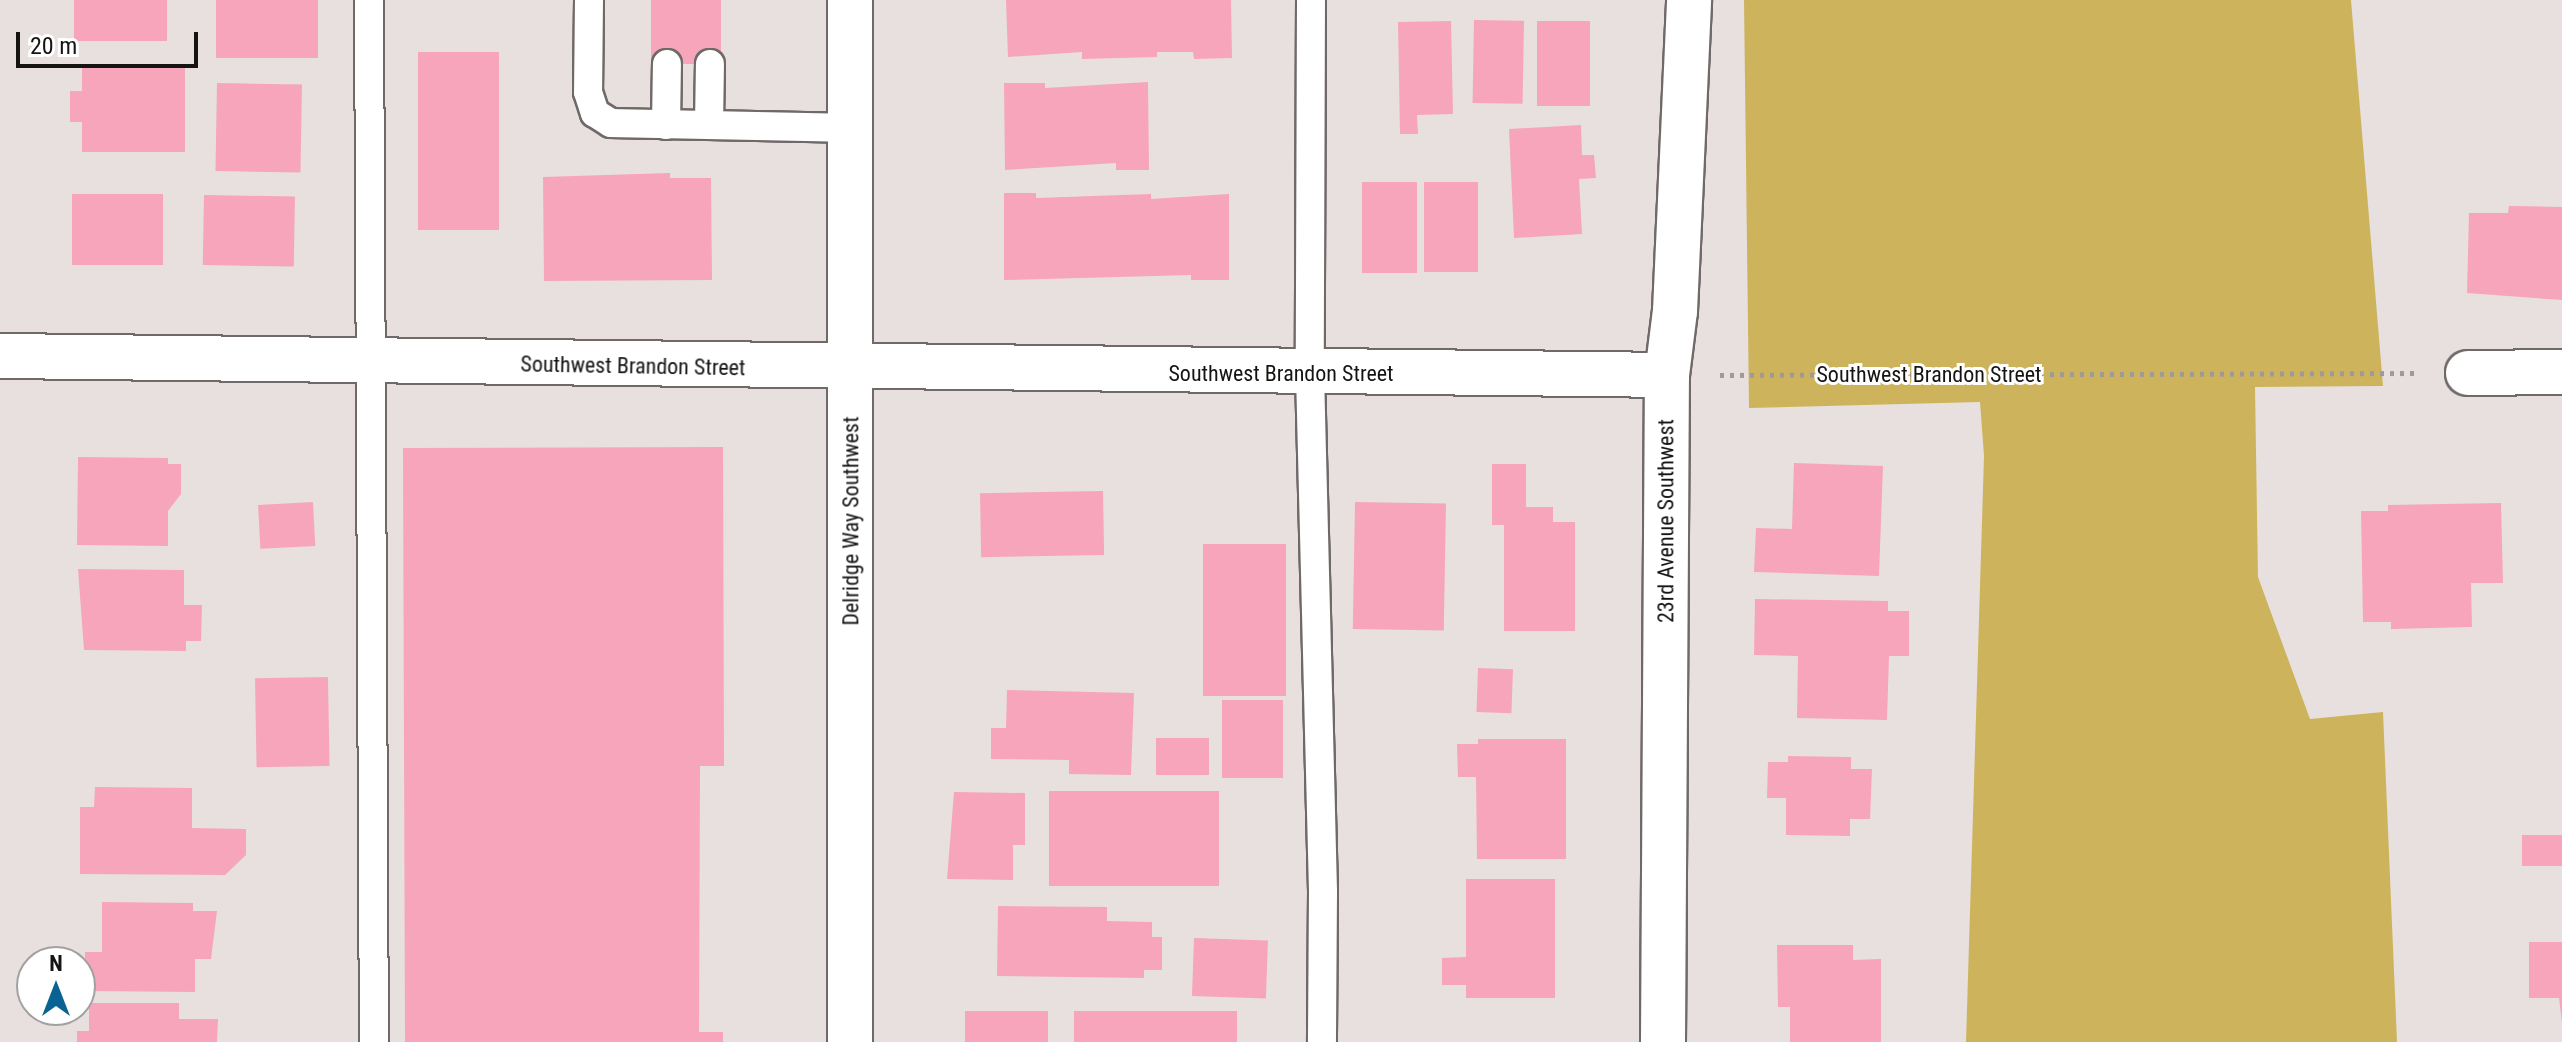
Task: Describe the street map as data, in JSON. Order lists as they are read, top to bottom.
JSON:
{
  "streets": {
    "street": ["Southwest Brandon Street", "Delridge Way Southwest", "23rd Avenue Southwest"]
  },
  "crossings": [
    ["Southwest Brandon Street", "Delridge Way Southwest"],
    ["Southwest Brandon Street", "23rd Avenue Southwest"]
  ],
  "scale_bar": "20 m",
  "north": "top"
}
